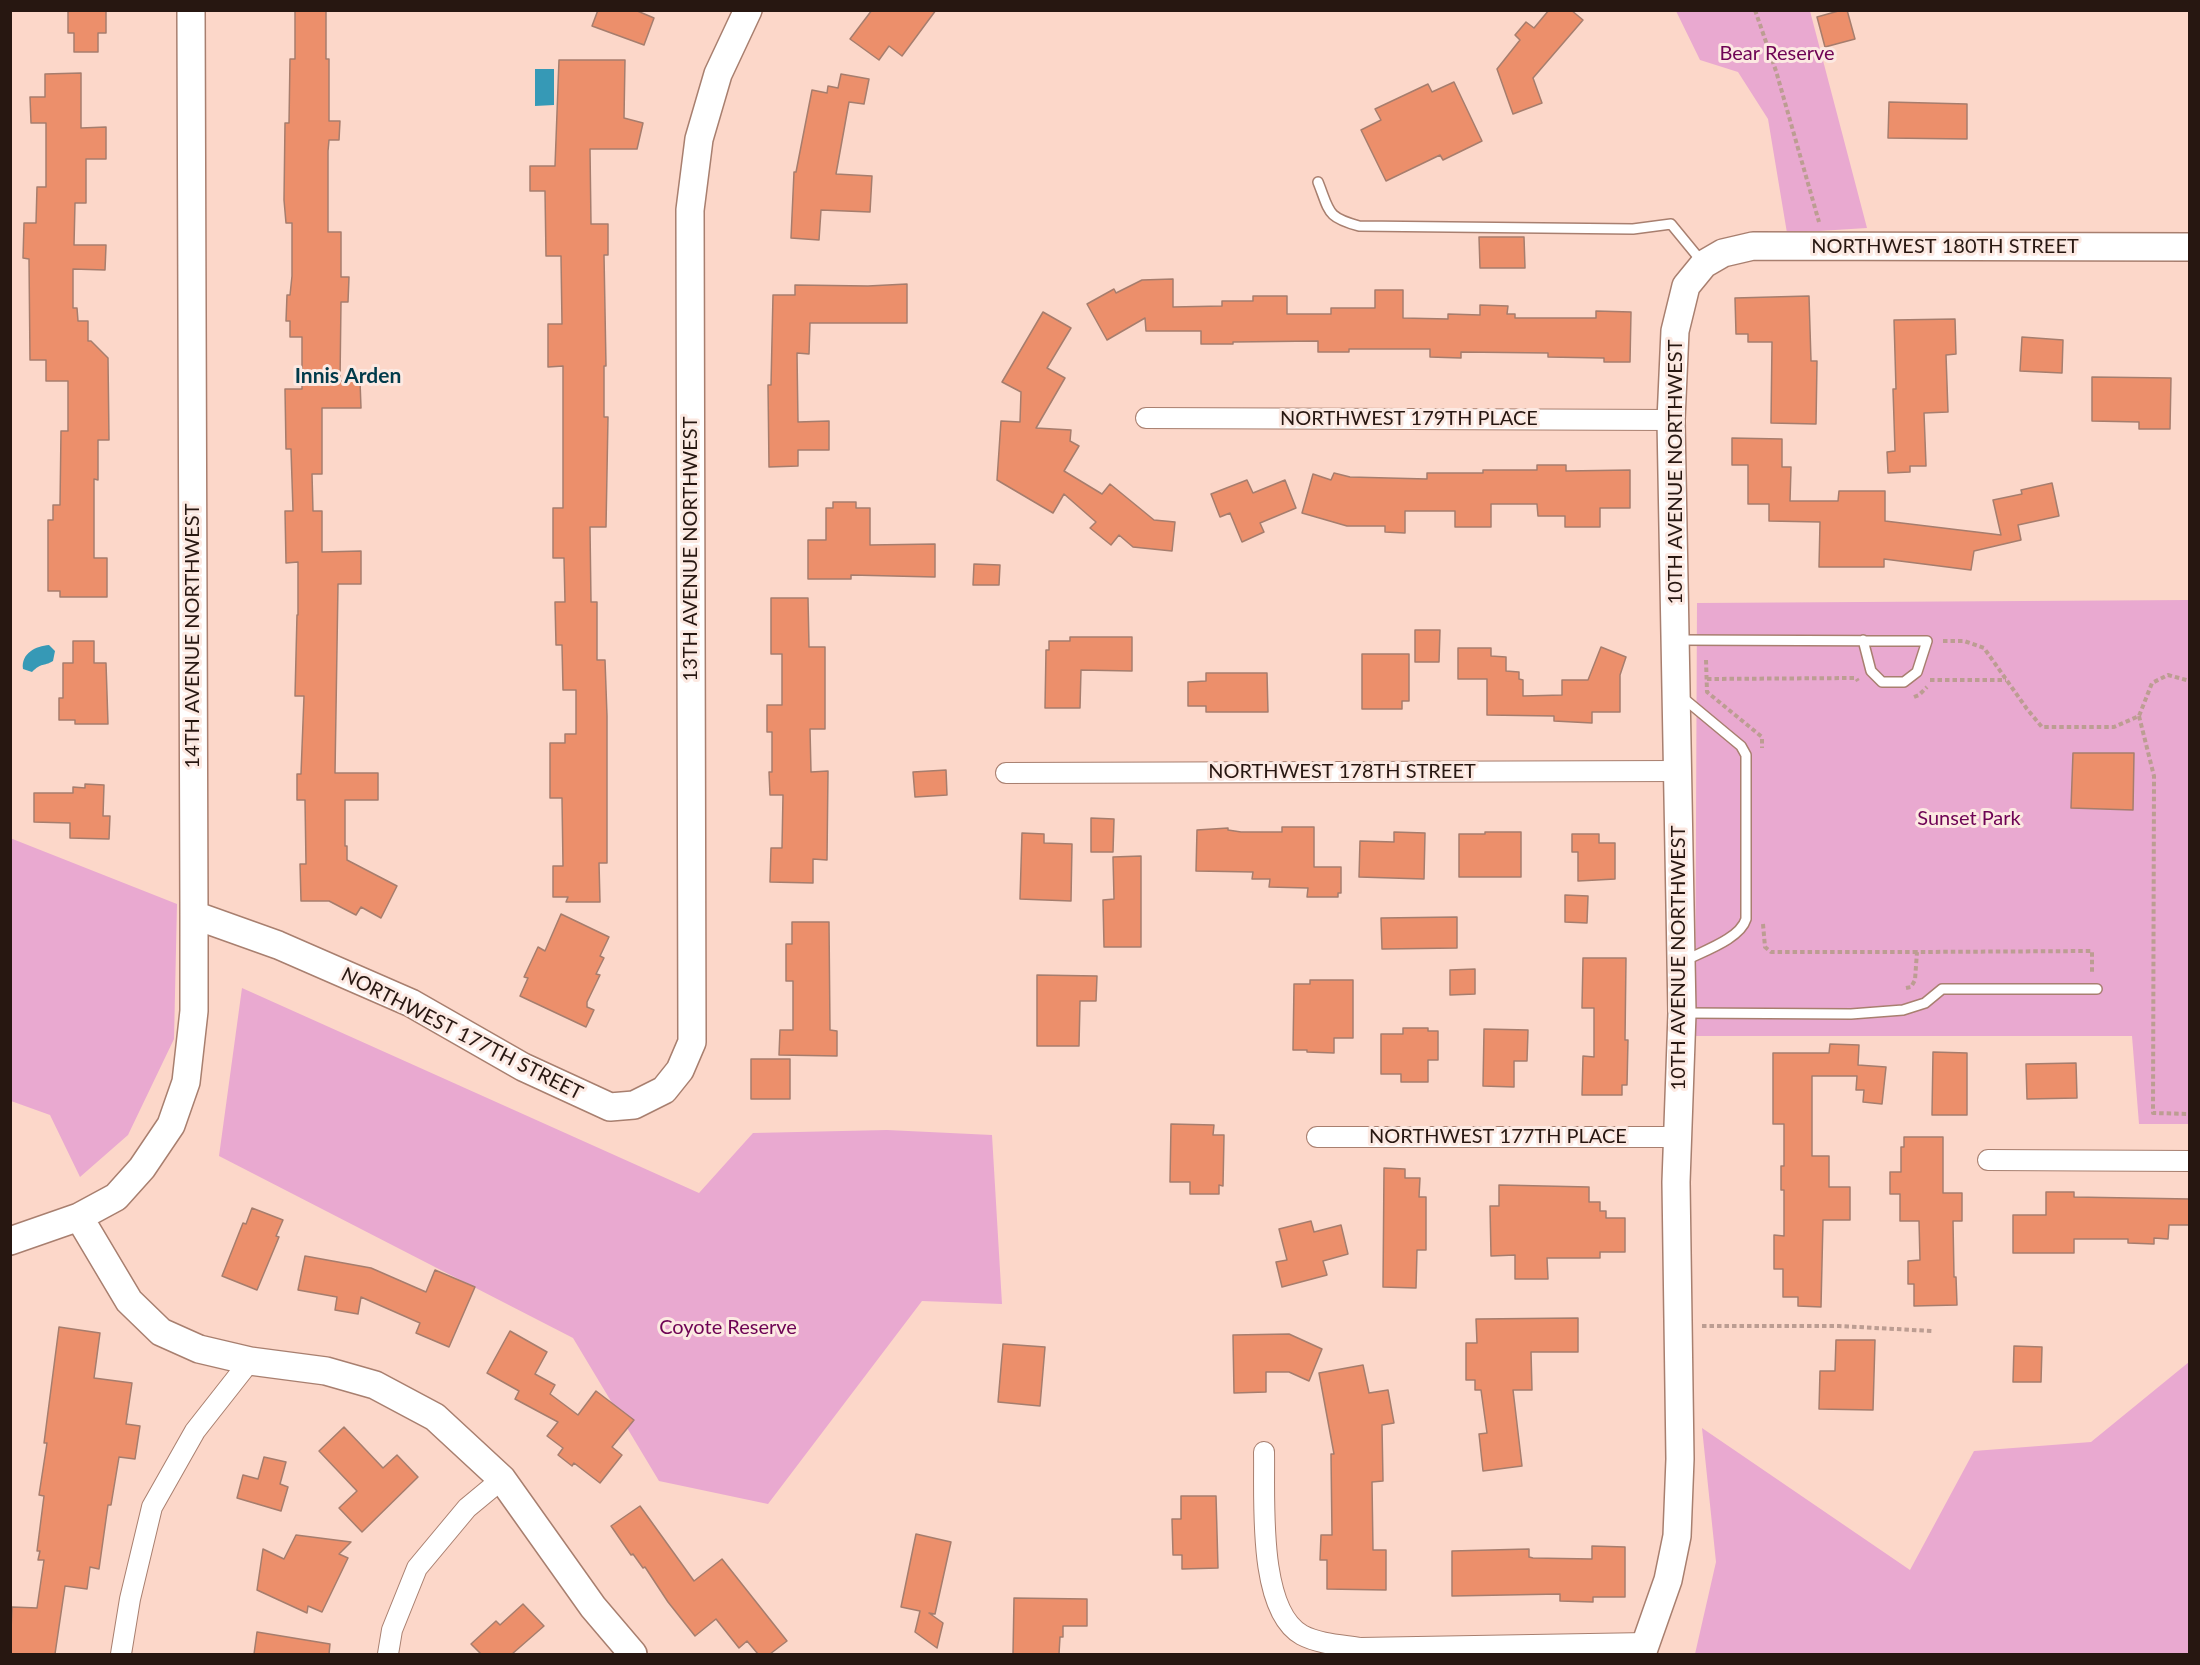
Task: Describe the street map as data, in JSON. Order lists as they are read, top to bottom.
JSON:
{
  "streets": {
    "street": [
      "NORTHWEST 180TH STREET",
      "NORTHWEST 179TH PLACE",
      "10TH AVENUE NORTHWEST",
      "13TH AVENUE NORTHWEST",
      "14TH AVENUE NORTHWEST",
      "NORTHWEST 178TH STREET",
      "NORTHWEST 177TH STREET",
      "NORTHWEST 177TH PLACE"
    ]
  },
  "crossings": [
    ["NORTHWEST 180TH STREET", "10TH AVENUE NORTHWEST"],
    ["NORTHWEST 179TH PLACE", "10TH AVENUE NORTHWEST"],
    ["10TH AVENUE NORTHWEST", "NORTHWEST 178TH STREET"],
    ["10TH AVENUE NORTHWEST", "NORTHWEST 177TH PLACE"],
    ["13TH AVENUE NORTHWEST", "NORTHWEST 177TH STREET"],
    ["14TH AVENUE NORTHWEST", "NORTHWEST 177TH STREET"]
  ],
  "districts": ["Innis Arden"],
  "parks": ["Bear Reserve", "Sunset Park", "Coyote Reserve"]
}
